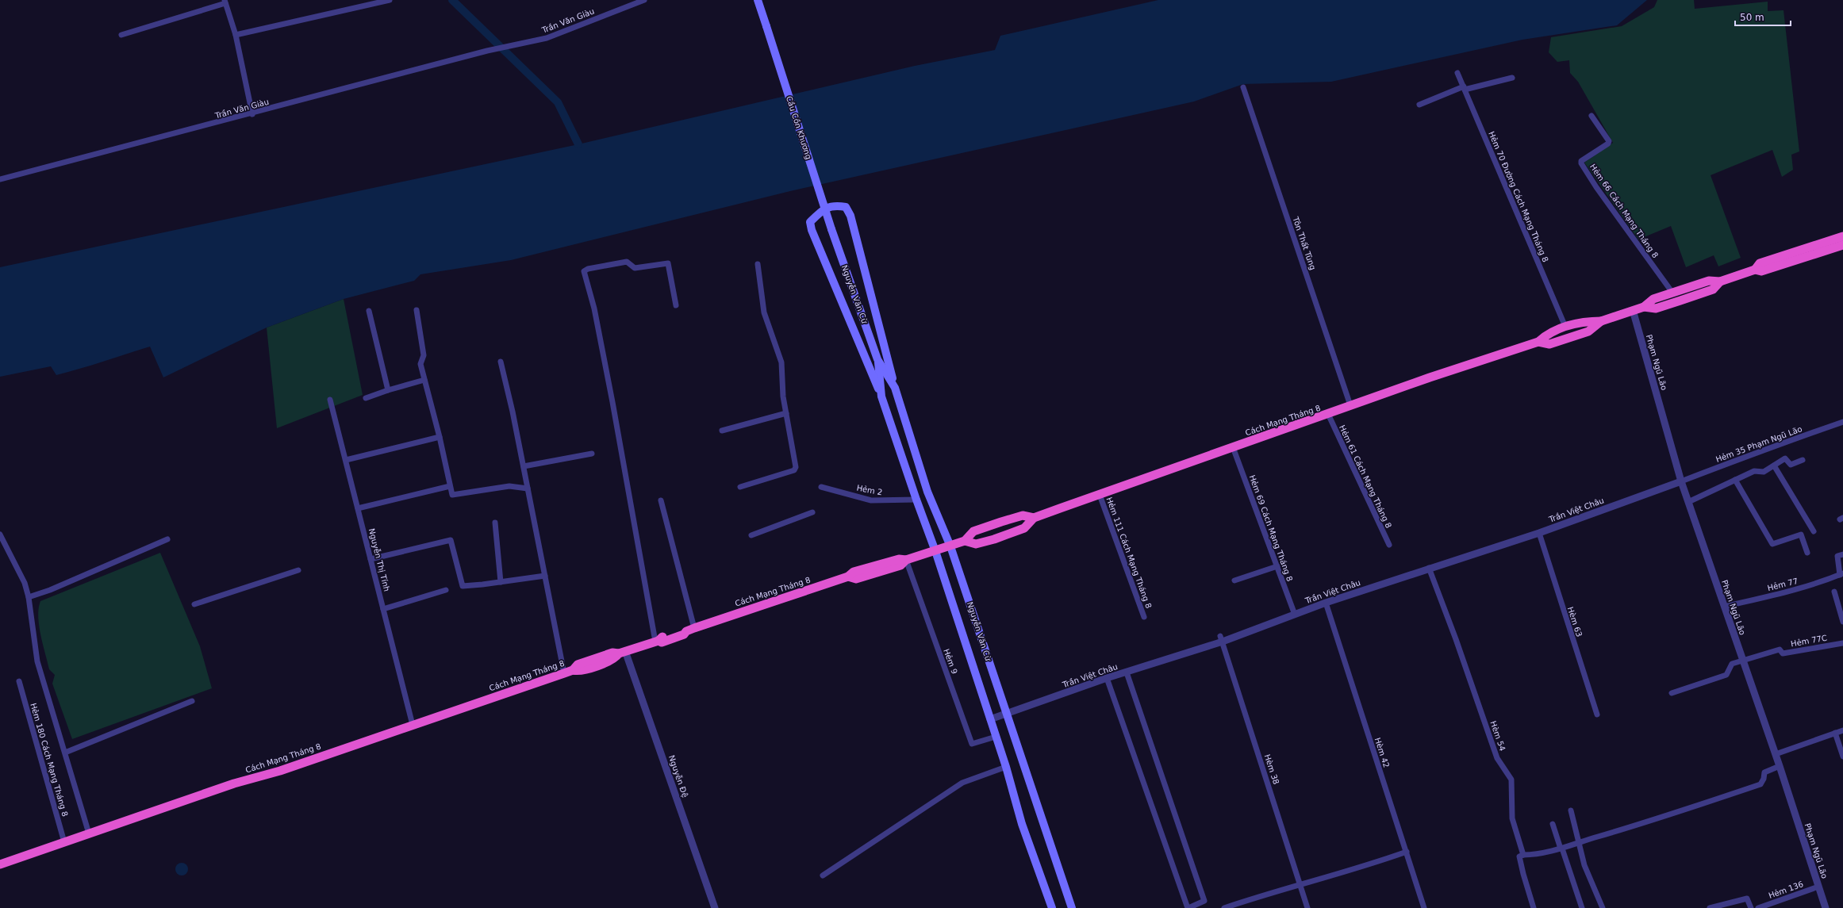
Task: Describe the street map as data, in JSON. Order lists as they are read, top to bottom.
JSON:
{
  "streets": {
    "highway": ["Cách Mạng Tháng 8"],
    "main road": ["Cầu Cồn Khương", "Nguyễn Văn Cừ"],
    "street": [
      "Trần Văn Giàu",
      "Hẻm 70 Đường Cách Mạng Tháng 8",
      "Hẻm 66 Cách Mạng Tháng 8",
      "Tôn Thất Tùng",
      "Phạm Ngũ Lão",
      "Hẻm 35 Phạm Ngũ Lão",
      "Hẻm 61 Cách Mạng Tháng 8",
      "Hẻm 2",
      "Trần Việt Châu",
      "Hẻm 69 Cách Mạng Tháng 8",
      "Hẻm 111 Cách Mạng Tháng 8",
      "Nguyễn Thị Tính",
      "Hẻm 77",
      "Hèm 63",
      "Hẻm 77C",
      "Hẻm 9",
      "Hèm 54",
      "Hèm 42",
      "Hẻm 180 Cách Mạng Tháng 8",
      "Hèm 38",
      "Nguyễn Đệ",
      "Hẻm 136"
    ]
  },
  "crossings": [
    ["Cầu Cồn Khương", "Nguyễn Văn Cừ"],
    ["Hẻm 70 Đường Cách Mạng Tháng 8", "Cách Mạng Tháng 8"],
    ["Hẻm 66 Cách Mạng Tháng 8", "Cách Mạng Tháng 8"],
    ["Tôn Thất Tùng", "Cách Mạng Tháng 8"],
    ["Nguyễn Văn Cừ", "Cách Mạng Tháng 8"],
    ["Nguyễn Văn Cừ", "Hẻm 2"],
    ["Nguyễn Văn Cừ", "Trần Việt Châu"],
    ["Nguyễn Văn Cừ", "Hẻm 9"],
    ["Phạm Ngũ Lão", "Cách Mạng Tháng 8"],
    ["Phạm Ngũ Lão", "Hẻm 35 Phạm Ngũ Lão"],
    ["Phạm Ngũ Lão", "Trần Việt Châu"],
    ["Phạm Ngũ Lão", "Hẻm 77"],
    ["Phạm Ngũ Lão", "Hẻm 77C"],
    ["Phạm Ngũ Lão", "Hẻm 136"],
    ["Cách Mạng Tháng 8", "Hẻm 61 Cách Mạng Tháng 8"],
    ["Cách Mạng Tháng 8", "Hẻm 69 Cách Mạng Tháng 8"],
    ["Cách Mạng Tháng 8", "Hẻm 111 Cách Mạng Tháng 8"],
    ["Cách Mạng Tháng 8", "Nguyễn Thị Tính"],
    ["Cách Mạng Tháng 8", "Hẻm 9"],
    ["Cách Mạng Tháng 8", "Hẻm 180 Cách Mạng Tháng 8"],
    ["Cách Mạng Tháng 8", "Nguyễn Đệ"],
    ["Hẻm 35 Phạm Ngũ Lão", "Trần Việt Châu"],
    ["Trần Việt Châu", "Hẻm 69 Cách Mạng Tháng 8"],
    ["Trần Việt Châu", "Hèm 63"],
    ["Trần Việt Châu", "Hèm 54"],
    ["Trần Việt Châu", "Hèm 42"],
    ["Trần Việt Châu", "Hèm 38"]
  ],
  "scale_bar": "50 m"
}
